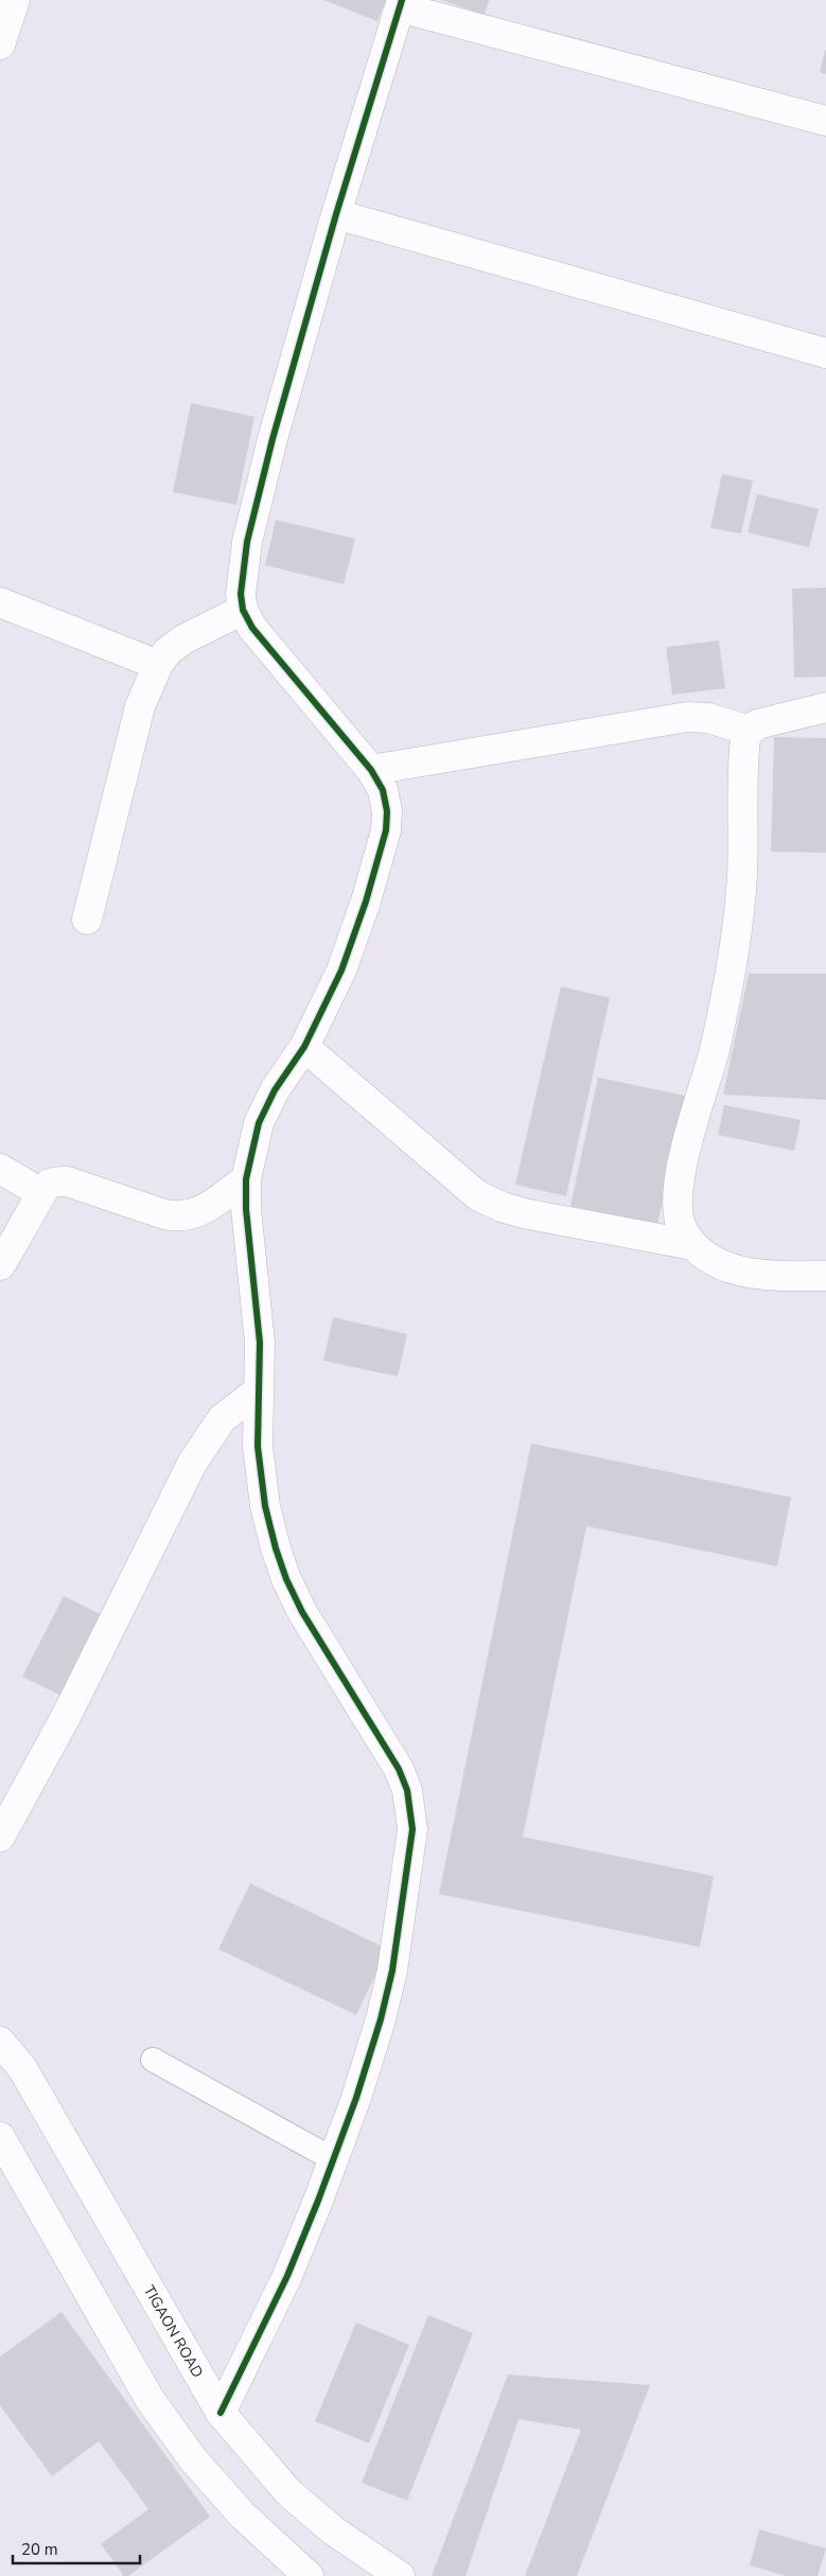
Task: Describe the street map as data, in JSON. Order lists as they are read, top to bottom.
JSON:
{
  "streets": {
    "street": ["TIGAON ROAD"]
  },
  "scale_bar": "20 m"
}
